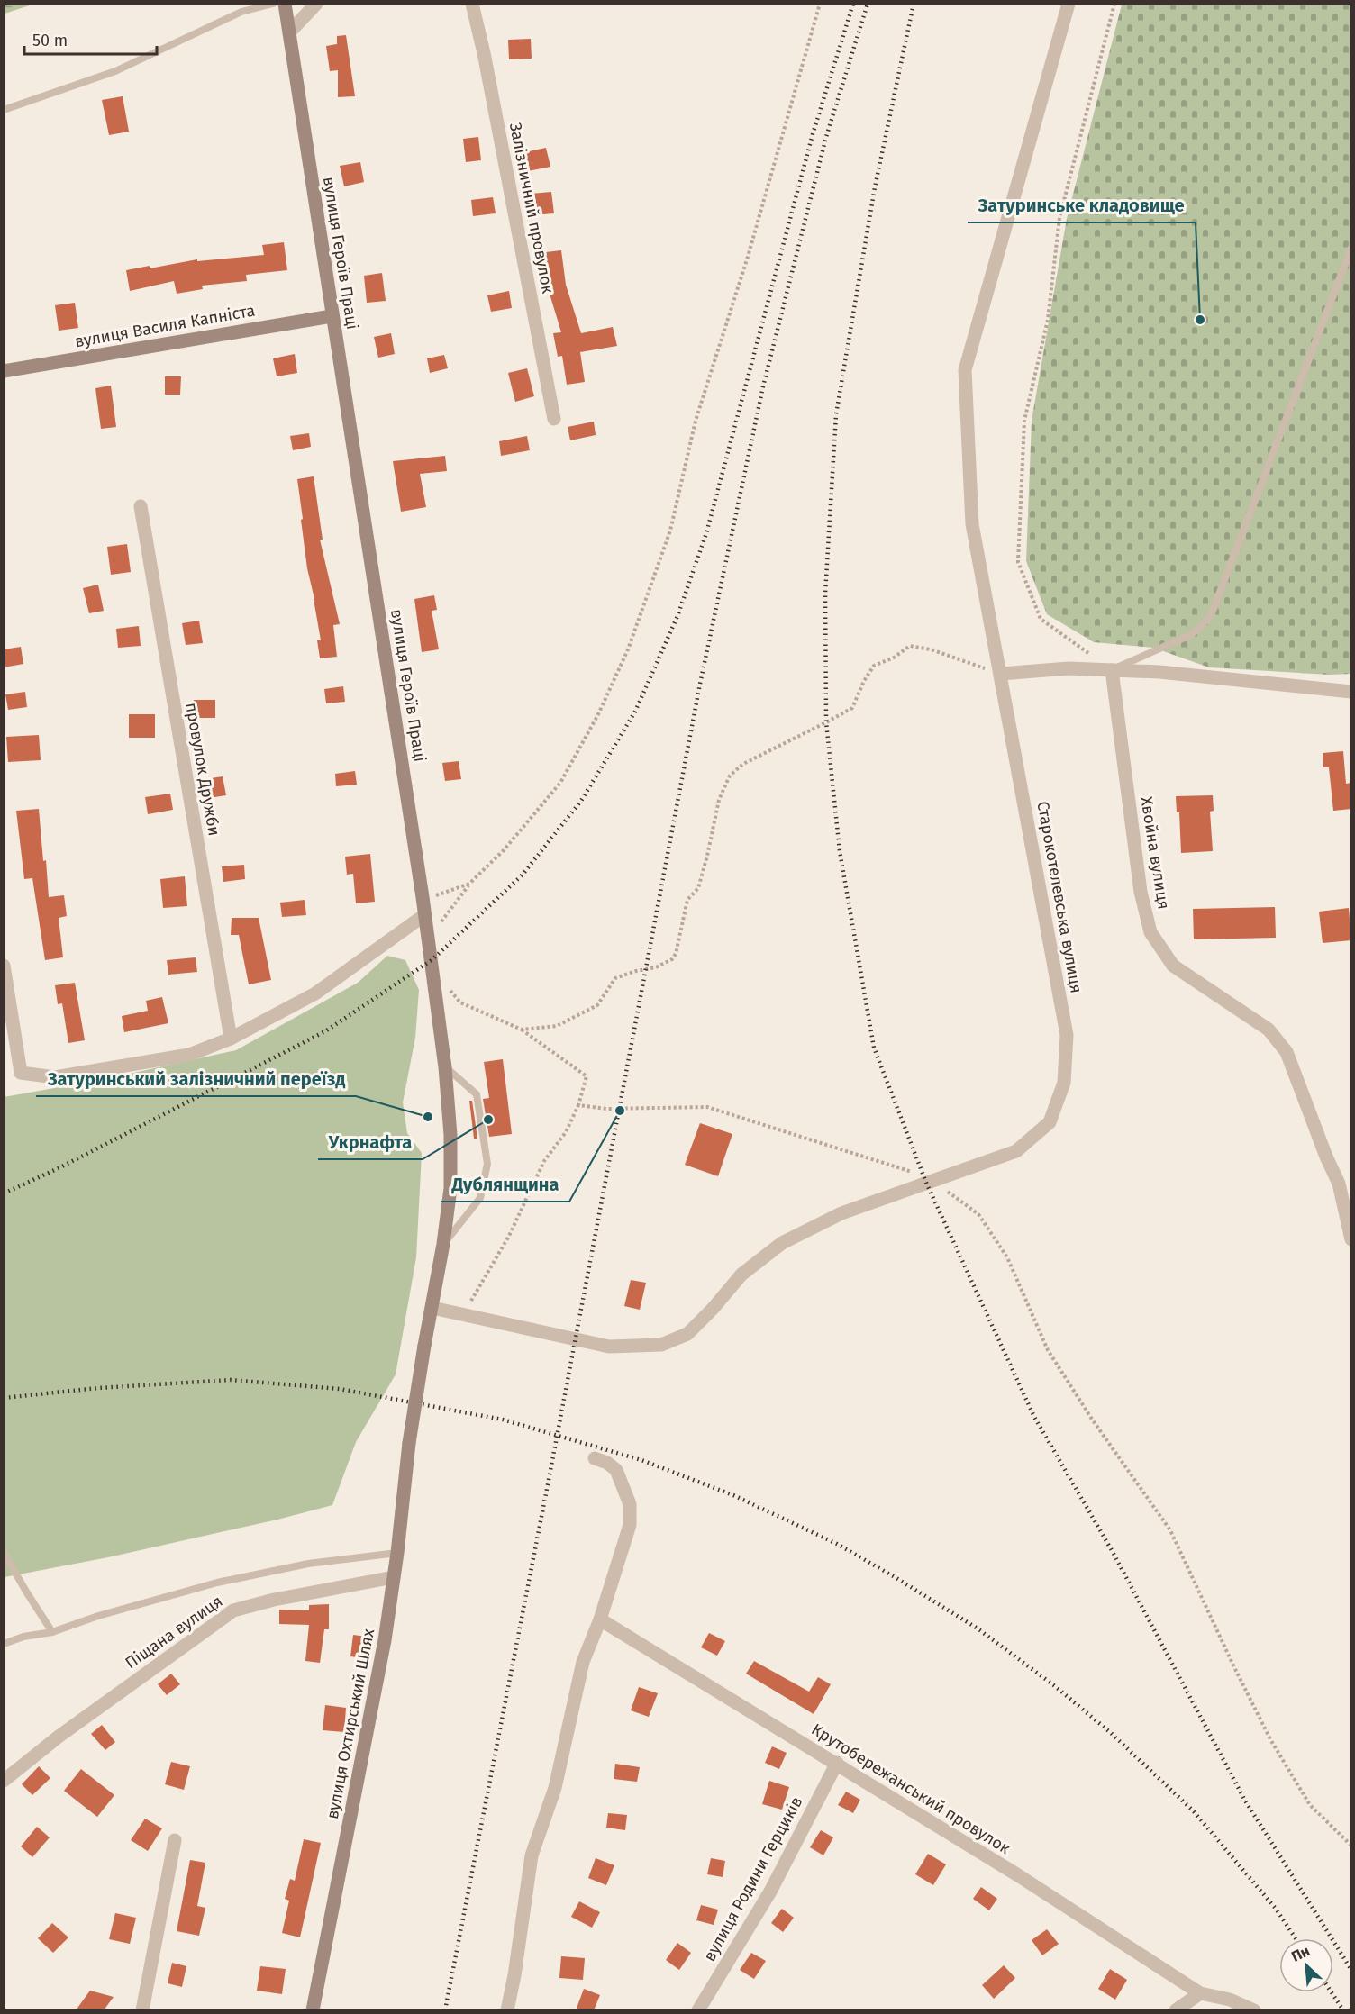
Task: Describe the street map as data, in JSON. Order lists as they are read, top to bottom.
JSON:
{
  "streets": {
    "main road": ["вулиця Героїв Праці", "вулиця Василя Капніста", "вулиця Охтирський Шлях"],
    "street": [
      "Залізничний провулок",
      "провулок Дружби",
      "Хвойна вулиця",
      "Старокотелевська вулиця",
      "Піщана вулиця",
      "Крутобережанський провулок",
      "вулиця Родини Герциків"
    ]
  },
  "crossings": [
    ["вулиця Героїв Праці", "вулиця Василя Капніста"],
    ["вулиця Героїв Праці", "Старокотелевська вулиця"],
    ["вулиця Героїв Праці", "вулиця Охтирський Шлях"],
    ["Піщана вулиця", "вулиця Охтирський Шлях"],
    ["Крутобережанський провулок", "вулиця Родини Герциків"]
  ],
  "places": [
    "Затуринське кладовище",
    "Дублянщина",
    "Затуринський залізничний переїзд",
    "Укрнафта"
  ],
  "scale_bar": "50 m",
  "north": "top left"
}
